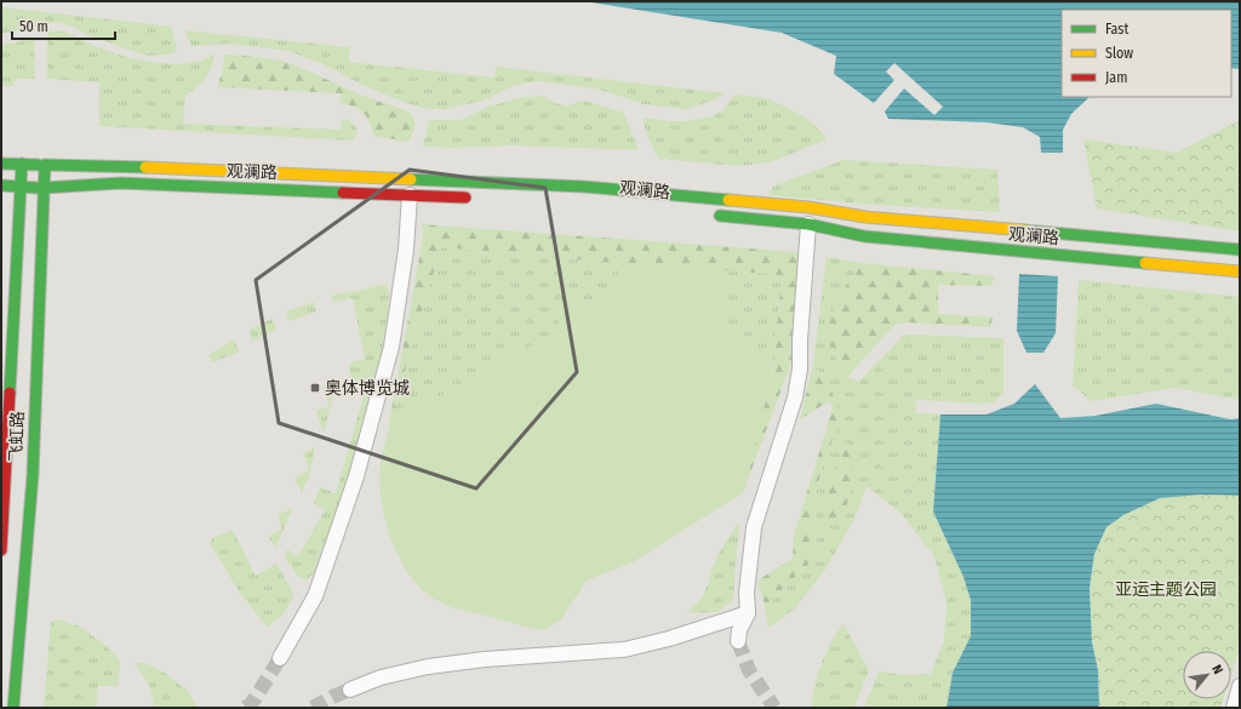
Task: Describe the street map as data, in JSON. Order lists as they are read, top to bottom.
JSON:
{
  "streets": {
    "main road": ["观澜路", "飞虹路"]
  },
  "crossings": [
    ["观澜路", "飞虹路"]
  ],
  "parks": ["亚运主题公园"],
  "places": {
    "transit": ["奥体博览城"]
  },
  "legend": ["Fast", "Slow", "Jam"],
  "scale_bar": "50 m",
  "north": "top right"
}
